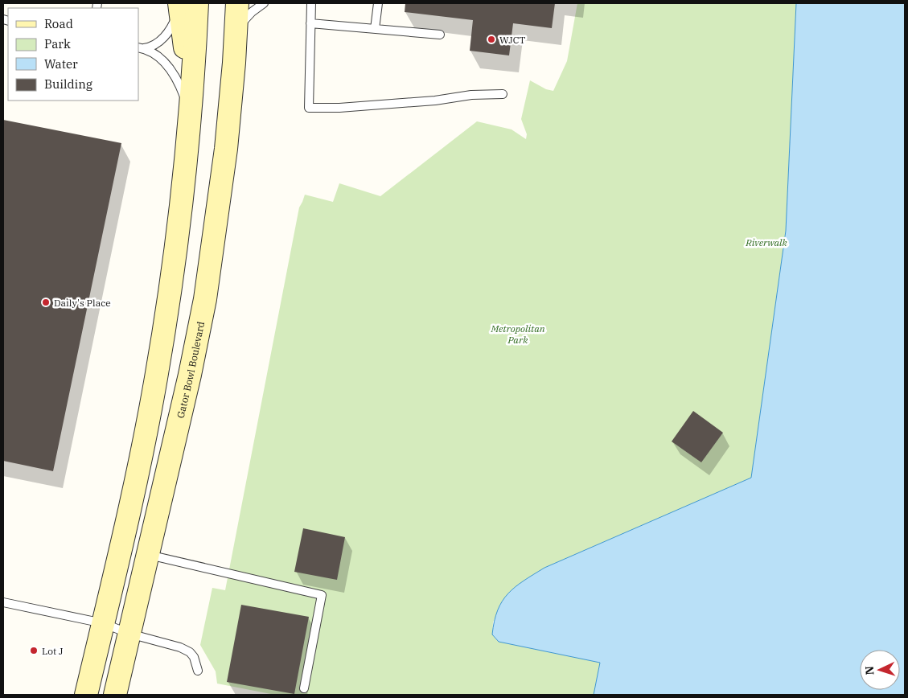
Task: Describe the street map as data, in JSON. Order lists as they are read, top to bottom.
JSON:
{
  "streets": {
    "main road": ["Gator Bowl Boulevard"]
  },
  "parks": ["Riverwalk", "Metropolitan Park"],
  "places": ["WJCT", "Daily's Place", "Lot J"],
  "legend": [
    "Road",
    "Park",
    "Water",
    "Building"
  ],
  "north": "left"
}
